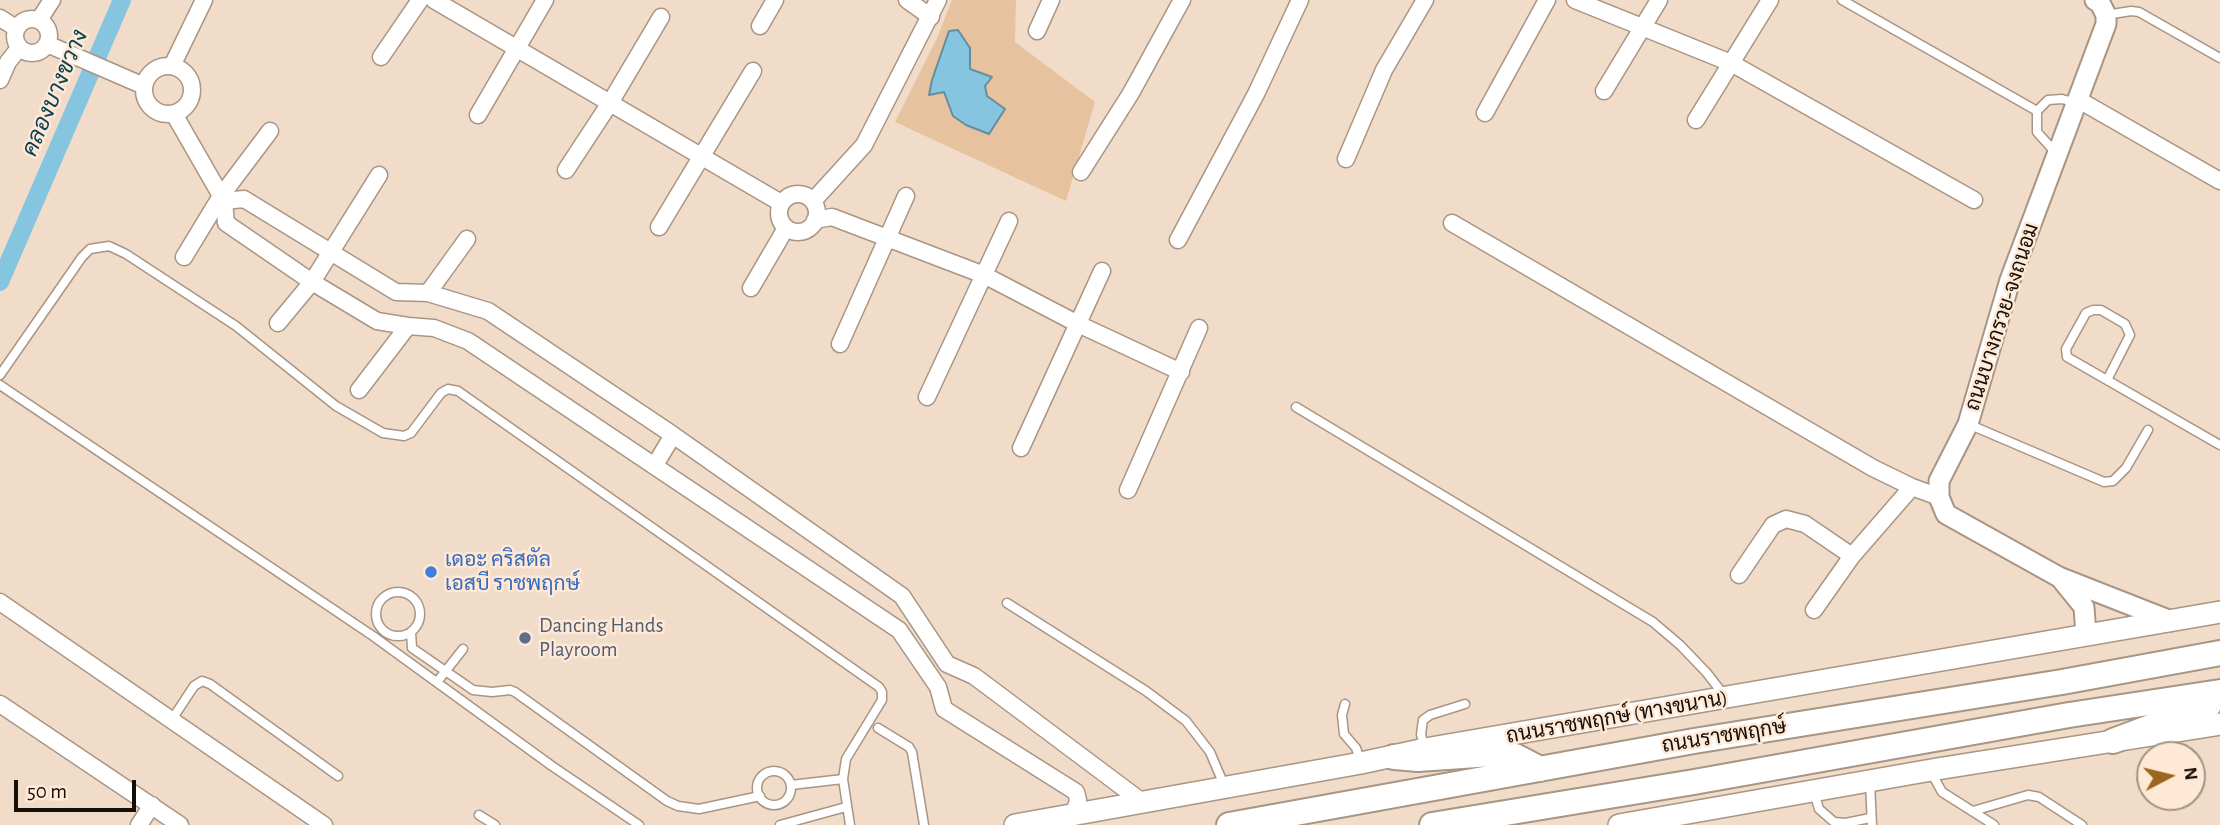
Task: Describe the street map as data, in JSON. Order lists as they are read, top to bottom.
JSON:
{
  "streets": {
    "main road": ["ถนนราชพฤกษ์ (ทางขนาน)", "ถนนราชพฤกษ์"],
    "street": ["ถนนบางกรวย-จงถนอม"]
  },
  "water": ["คลองบางขวาง"],
  "places": ["เดอะ คริสตัล เอสบี ราชพฤกษ์", "Dancing Hands Playroom"],
  "scale_bar": "50 m",
  "north": "right"
}
